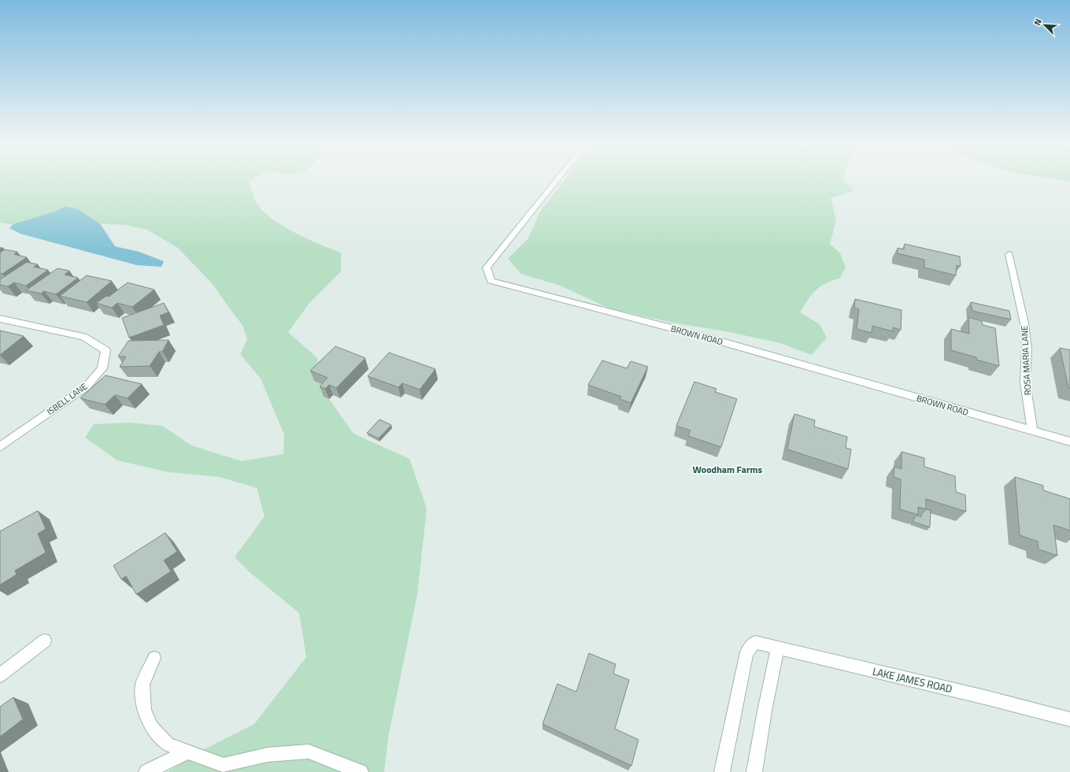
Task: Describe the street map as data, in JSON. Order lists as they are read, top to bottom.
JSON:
{
  "streets": {
    "street": [
      "BROWN ROAD",
      "ROSA MARIA LANE",
      "ISBELL LANE",
      "LAKE JAMES ROAD"
    ]
  },
  "crossings": [
    ["BROWN ROAD", "ROSA MARIA LANE"]
  ],
  "districts": ["Woodham Farms"],
  "north": "top left"
}
